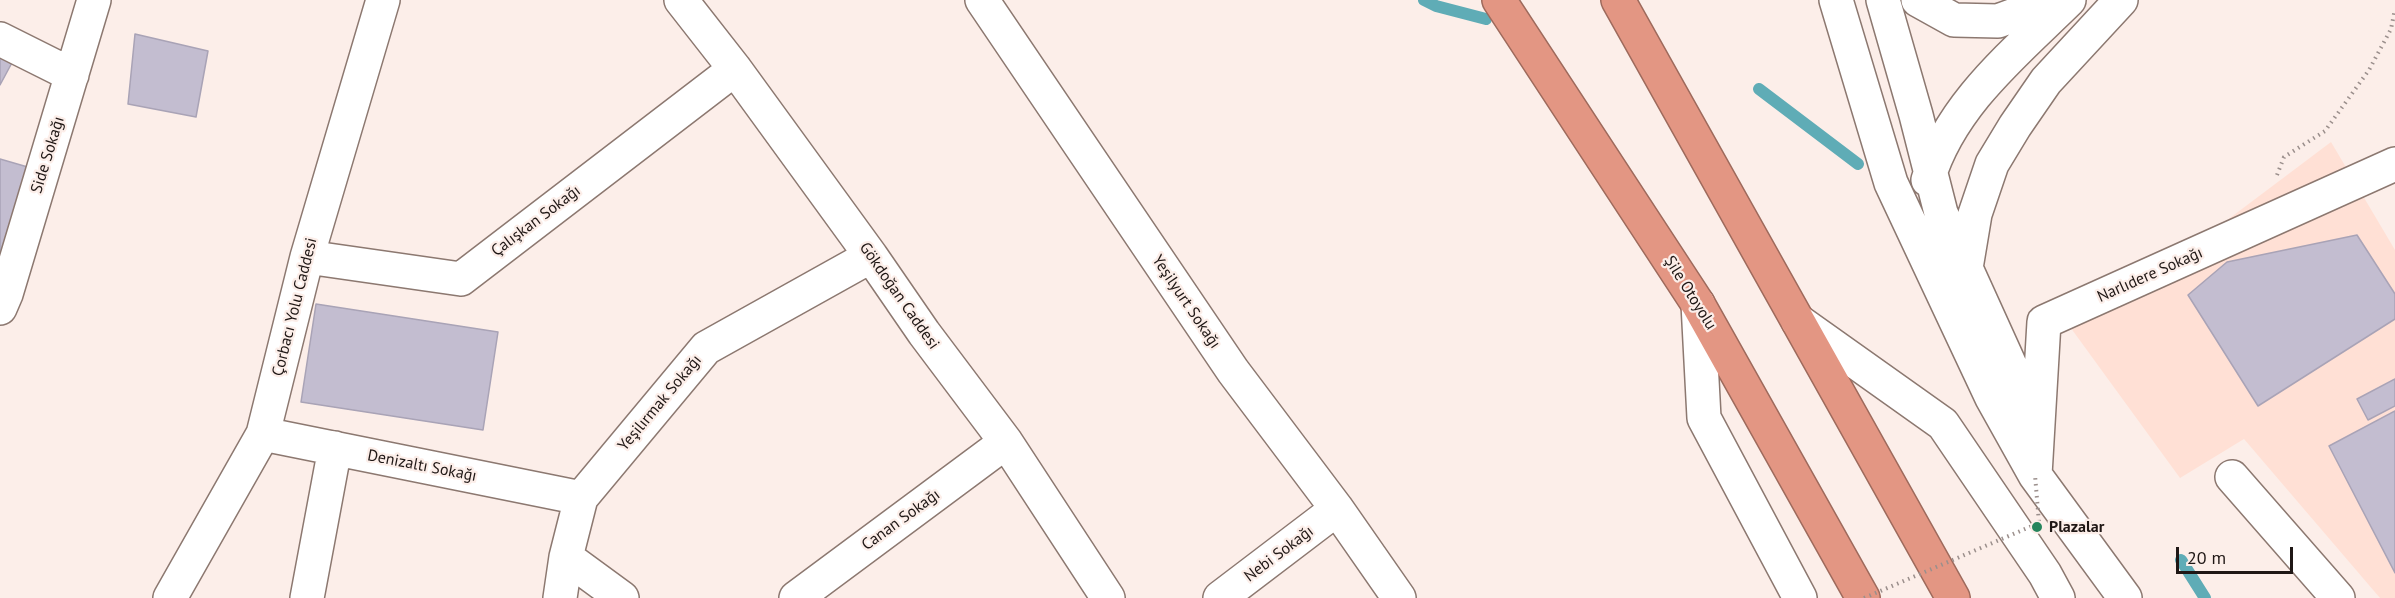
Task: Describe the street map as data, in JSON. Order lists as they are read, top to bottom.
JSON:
{
  "streets": {
    "highway": ["Şile Otoyolu"],
    "street": [
      "Side Sokağı",
      "Çalışkan Sokağı",
      "Narlıdere Sokağı",
      "Gökdoğan Caddesi",
      "Yeşilyurt Sokağı",
      "Çorbacı Yolu Caddesi",
      "Yeşilırmak Sokağı",
      "Denizaltı Sokağı",
      "Canan Sokağı",
      "Nebi Sokağı"
    ]
  },
  "crossings": [
    ["Çalışkan Sokağı", "Gökdoğan Caddesi"],
    ["Çalışkan Sokağı", "Çorbacı Yolu Caddesi"],
    ["Gökdoğan Caddesi", "Yeşilırmak Sokağı"],
    ["Gökdoğan Caddesi", "Canan Sokağı"],
    ["Yeşilyurt Sokağı", "Nebi Sokağı"],
    ["Çorbacı Yolu Caddesi", "Denizaltı Sokağı"],
    ["Yeşilırmak Sokağı", "Denizaltı Sokağı"]
  ],
  "places": ["Plazalar"],
  "scale_bar": "20 m"
}
